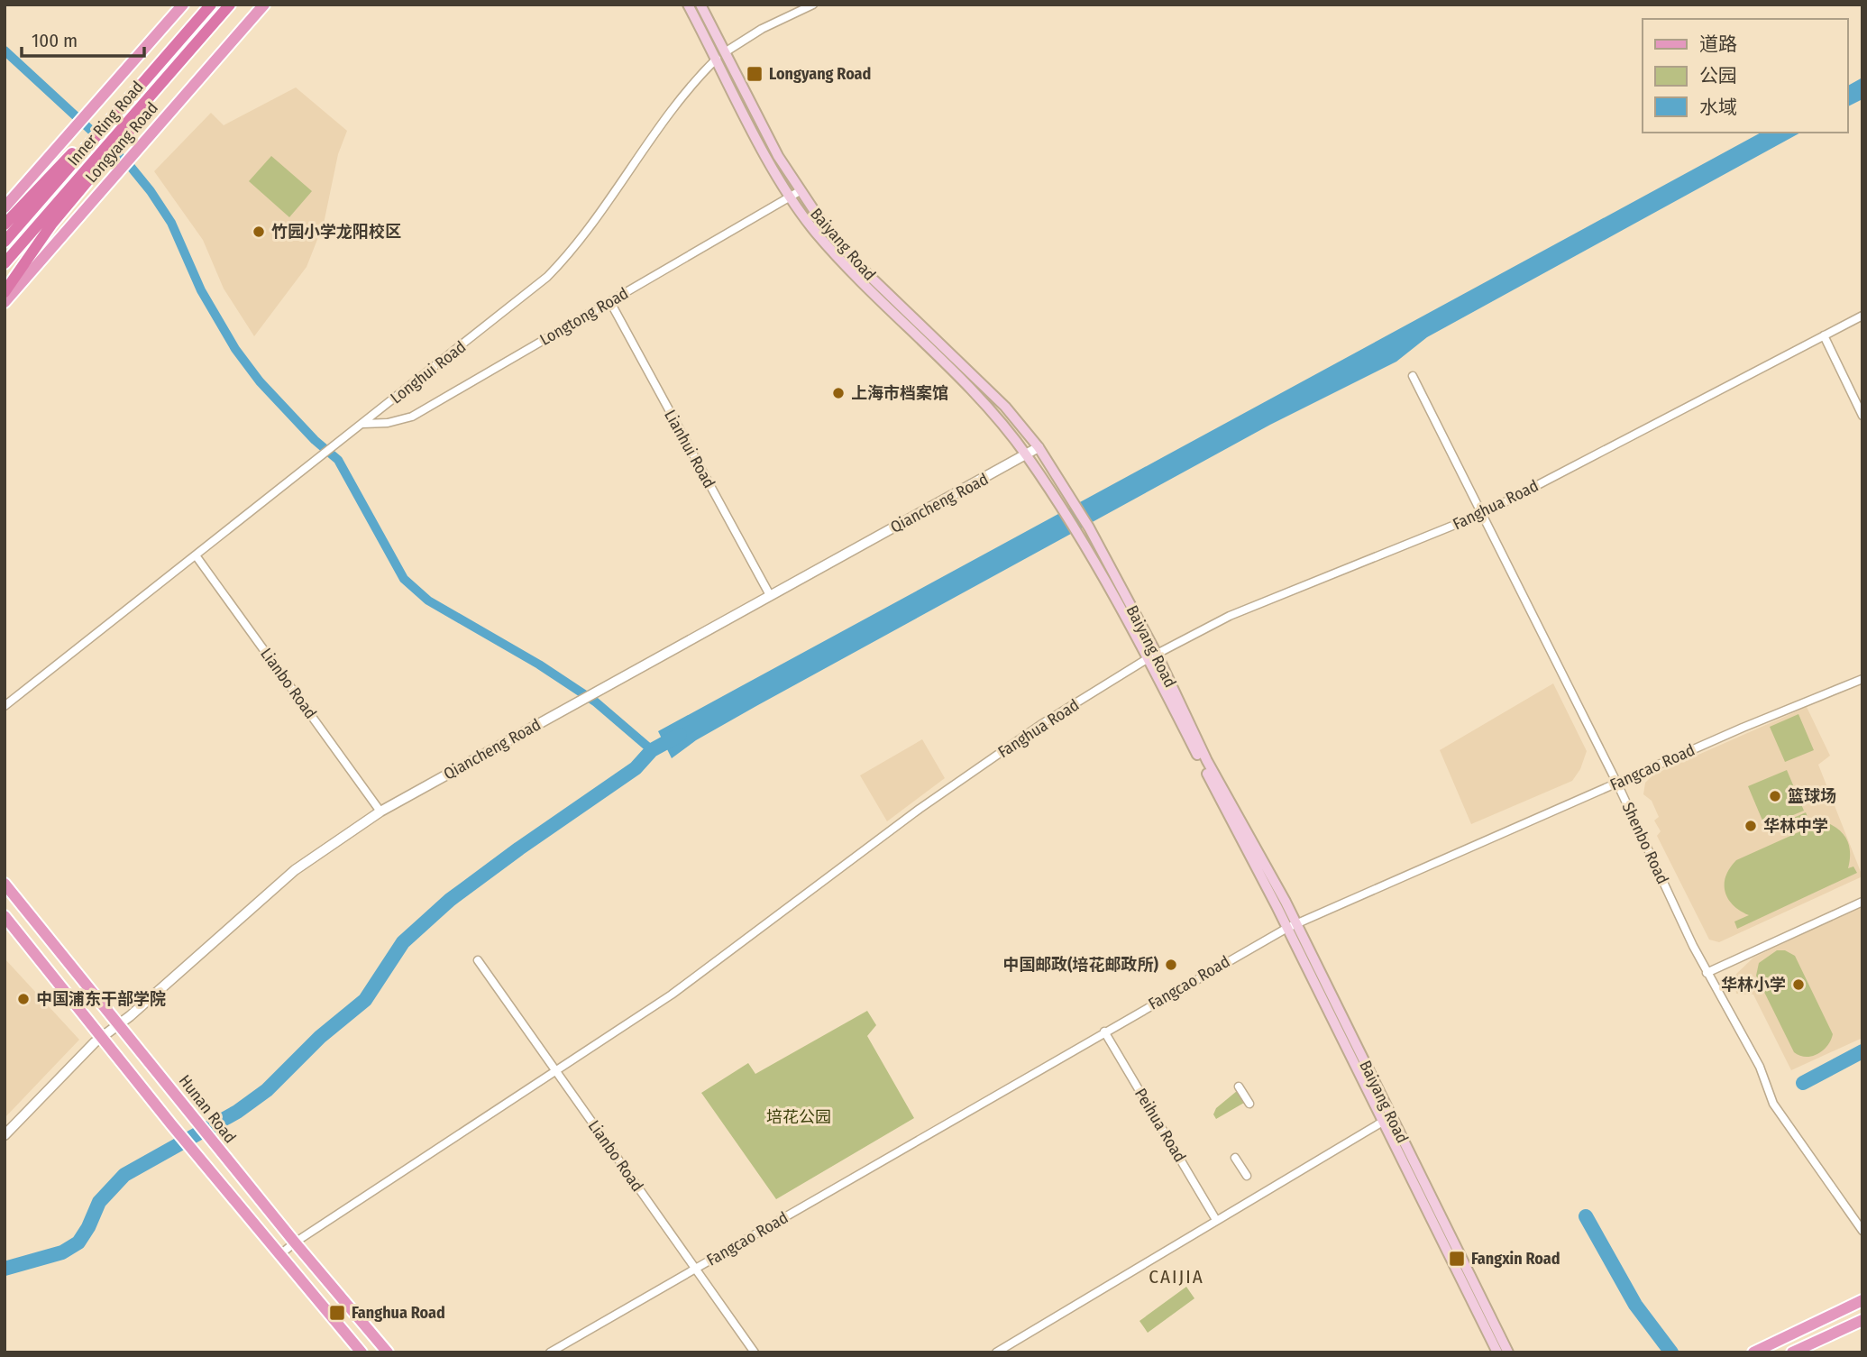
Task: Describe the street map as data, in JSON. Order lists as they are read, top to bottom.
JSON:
{
  "streets": {
    "highway": ["Inner Ring Road"],
    "main road": ["Longyang Road", "Baiyang Road", "Hunan Road"],
    "street": [
      "Longtong Road",
      "Longhui Road",
      "Lianhui Road",
      "Qiancheng Road",
      "Fanghua Road",
      "Lianbo Road",
      "Fangcao Road",
      "Shenbo Road",
      "Peihua Road"
    ]
  },
  "crossings": [
    ["Baiyang Road", "Longtong Road"],
    ["Baiyang Road", "Longhui Road"],
    ["Baiyang Road", "Qiancheng Road"],
    ["Baiyang Road", "Fanghua Road"],
    ["Baiyang Road", "Fangcao Road"],
    ["Longtong Road", "Longhui Road"],
    ["Longtong Road", "Lianhui Road"],
    ["Longhui Road", "Lianbo Road"],
    ["Lianhui Road", "Qiancheng Road"],
    ["Qiancheng Road", "Lianbo Road"],
    ["Qiancheng Road", "Hunan Road"],
    ["Fanghua Road", "Lianbo Road"],
    ["Fanghua Road", "Shenbo Road"],
    ["Fanghua Road", "Hunan Road"],
    ["Lianbo Road", "Fangcao Road"],
    ["Fangcao Road", "Shenbo Road"],
    ["Fangcao Road", "Peihua Road"]
  ],
  "districts": ["CAIJIA"],
  "parks": ["培花公园"],
  "places": {
    "transit": ["Longyang Road", "Fangxin Road", "Fanghua Road"],
    "other": [
      "竹园小学龙阳校区",
      "上海市档案馆",
      "篮球场",
      "华林中学",
      "中国邮政(培花邮政所)",
      "华林小学",
      "中国浦东干部学院"
    ]
  },
  "legend": ["道路", "公园", "水域"],
  "scale_bar": "100 m"
}
